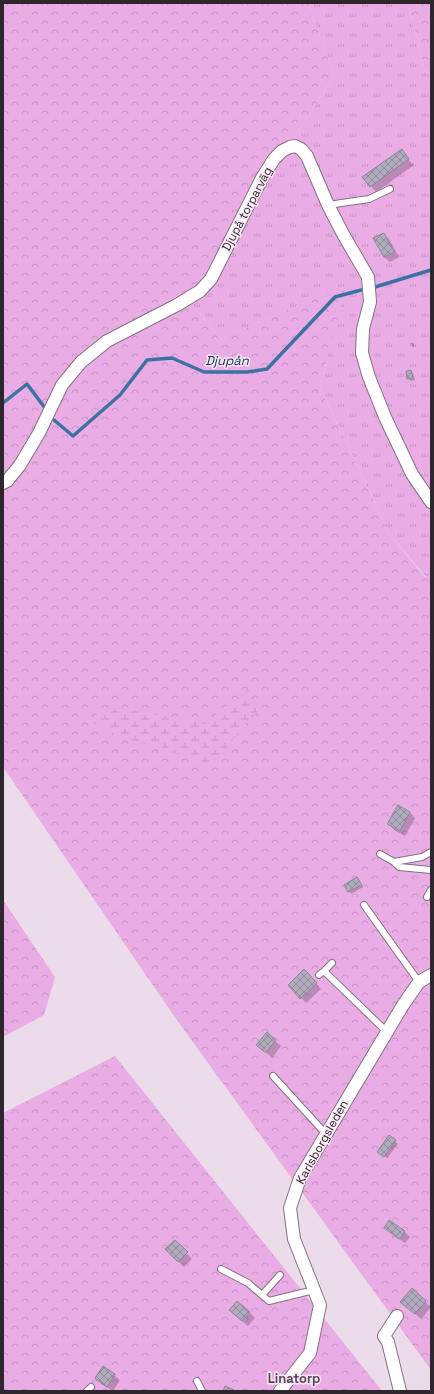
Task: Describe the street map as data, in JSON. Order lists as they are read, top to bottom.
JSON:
{
  "streets": {
    "street": ["Djupå torparväg", "Karlsborgsleden"]
  },
  "districts": ["Linatorp"],
  "water": ["Djupån"]
}
